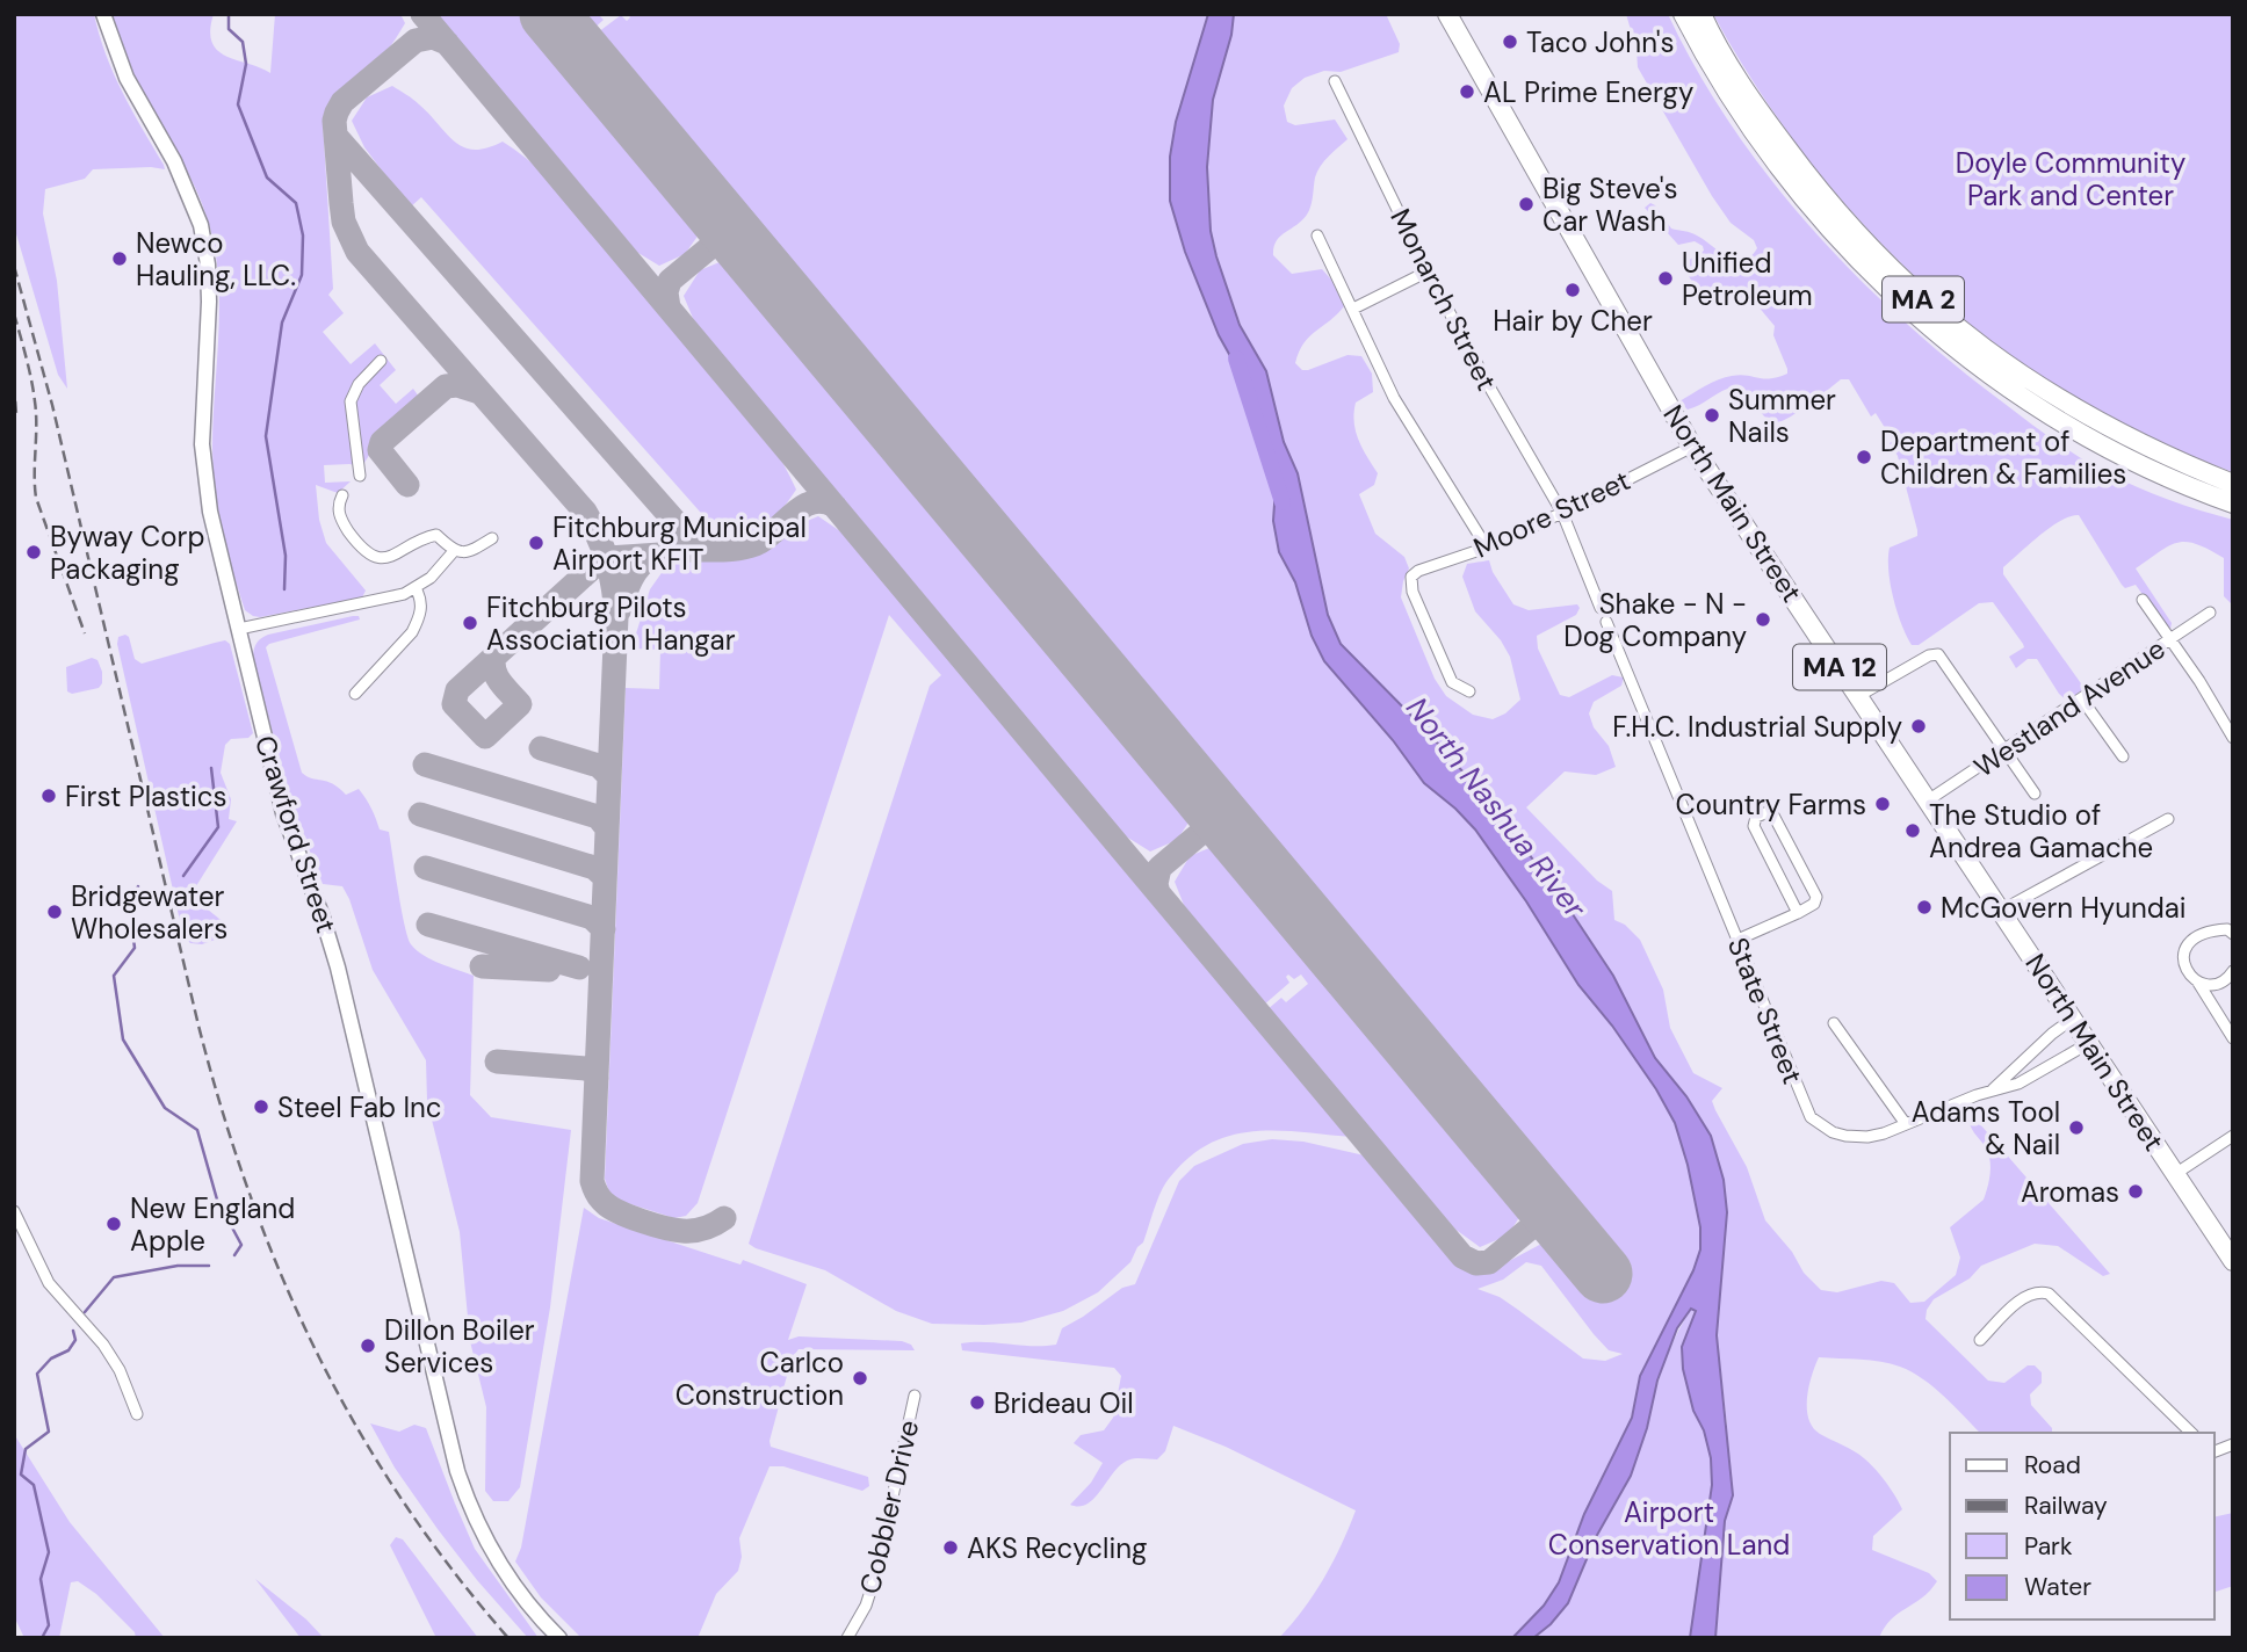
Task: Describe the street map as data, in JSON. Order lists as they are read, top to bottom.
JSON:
{
  "streets": {
    "highway": ["MA 2", "North Main Street", "MA 12"],
    "main road": ["Crawford Street"],
    "street": [
      "Monarch Street",
      "Moore Street",
      "Westland Avenue",
      "State Street",
      "Cobbler Drive"
    ]
  },
  "crossings": [
    ["Monarch Street", "Moore Street"],
    ["North Main Street", "Moore Street"],
    ["North Main Street", "Westland Avenue"],
    ["North Main Street", "State Street"]
  ],
  "water": ["North Nashua River"],
  "parks": ["Doyle Community Park and Center", "Airport Conservation Land"],
  "places": [
    "Taco John's",
    "AL Prime Energy",
    "Big Steve's Car Wash",
    "Newco Hauling, LLC.",
    "Unified Petroleum",
    "Hair by Cher",
    "Summer Nails",
    "Department of Children & Families",
    "Fitchburg Municipal Airport KFIT",
    "Byway Corp Packaging",
    "Shake - N - Dog Company",
    "Fitchburg Pilots Association Hangar",
    "F.H.C. Industrial Supply",
    "First Plastics",
    "Country Farms",
    "The Studio of Andrea Gamache",
    "McGovern Hyundai",
    "Bridgewater Wholesalers",
    "Steel Fab Inc",
    "Adams Tool & Nail",
    "Aromas",
    "New England Apple",
    "Dillon Boiler Services",
    "Carlco Construction",
    "Brideau Oil",
    "AKS Recycling"
  ],
  "legend": [
    "Road",
    "Railway",
    "Park",
    "Water"
  ]
}
